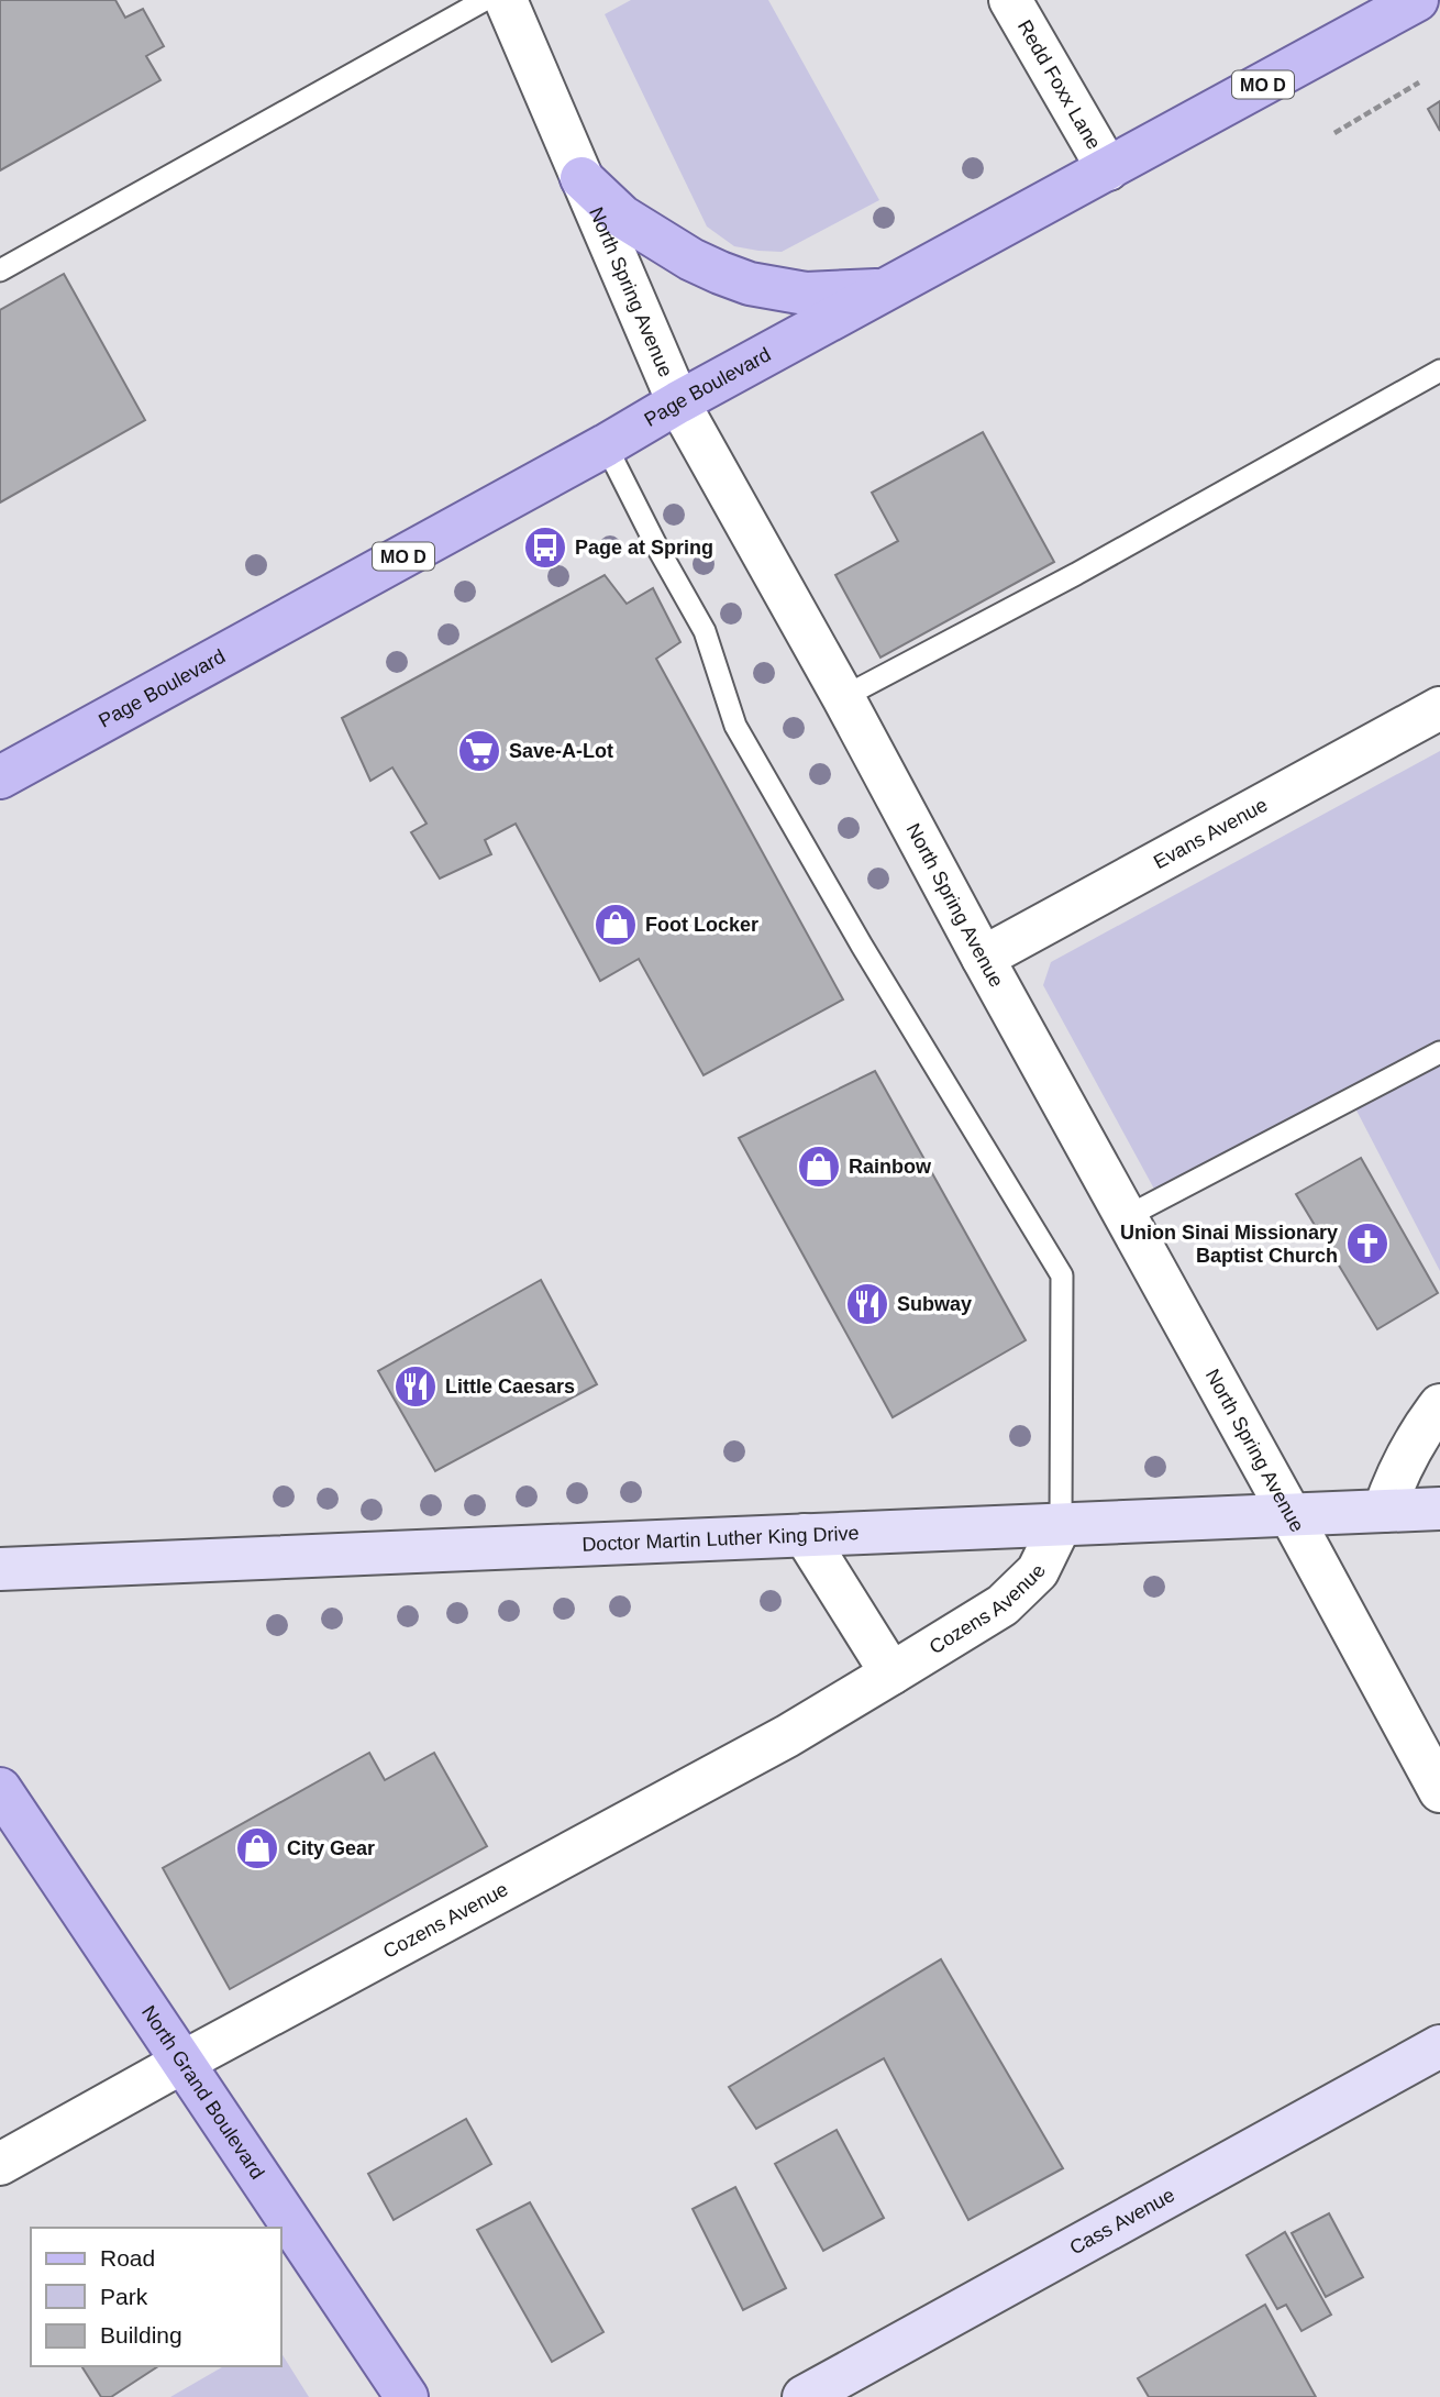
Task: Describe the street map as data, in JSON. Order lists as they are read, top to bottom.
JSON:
{
  "streets": {
    "main road": [
      "MO D",
      "Page Boulevard",
      "Doctor Martin Luther King Drive",
      "North Grand Boulevard",
      "Cass Avenue"
    ],
    "street": [
      "Redd Foxx Lane",
      "North Spring Avenue",
      "Evans Avenue",
      "Cozens Avenue"
    ]
  },
  "crossings": [
    ["Redd Foxx Lane", "Page Boulevard"],
    ["North Spring Avenue", "Page Boulevard"],
    ["North Spring Avenue", "Evans Avenue"],
    ["North Spring Avenue", "Doctor Martin Luther King Drive"],
    ["Doctor Martin Luther King Drive", "Cozens Avenue"],
    ["Cozens Avenue", "North Grand Boulevard"]
  ],
  "places": {
    "bus stop": ["Page at Spring"],
    "supermarket": ["Save-A-Lot"],
    "shop": ["Foot Locker", "Rainbow", "City Gear"],
    "church": ["Union Sinai Missionary Baptist Church"],
    "restaurant": ["Subway", "Little Caesars"]
  },
  "legend": ["Road", "Park", "Building"]
}
